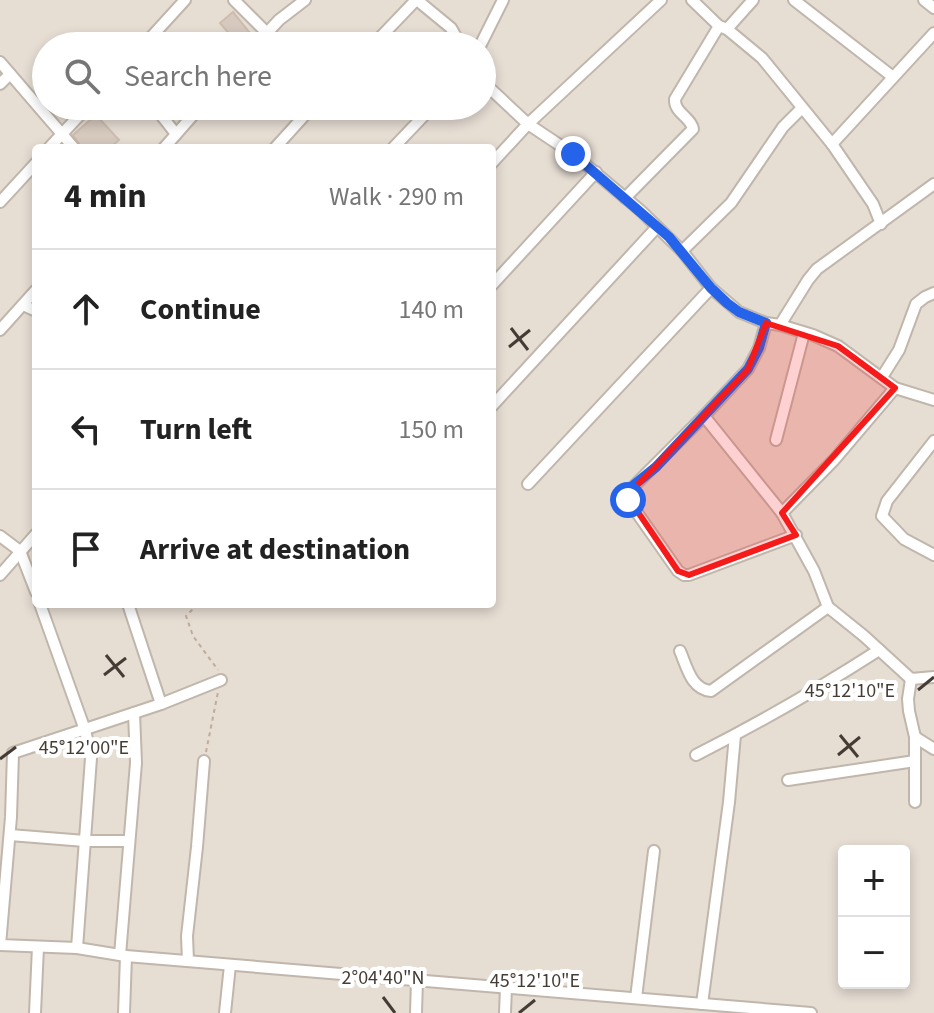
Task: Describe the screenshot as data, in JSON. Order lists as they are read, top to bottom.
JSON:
{
  "page": {
    "search": "Search here",
    "heading": ["4 min", "Walk · 290 m"],
    "list": [
      ["Continue", "140 m"],
      ["Turn left", "150 m"],
      "Arrive at destination"
    ],
    "map_buttons": ["+", "−"]
  },
  "coordinates": ["45°12'10\"E", "45°12'00\"E", "2°04'40\"N"]
}
